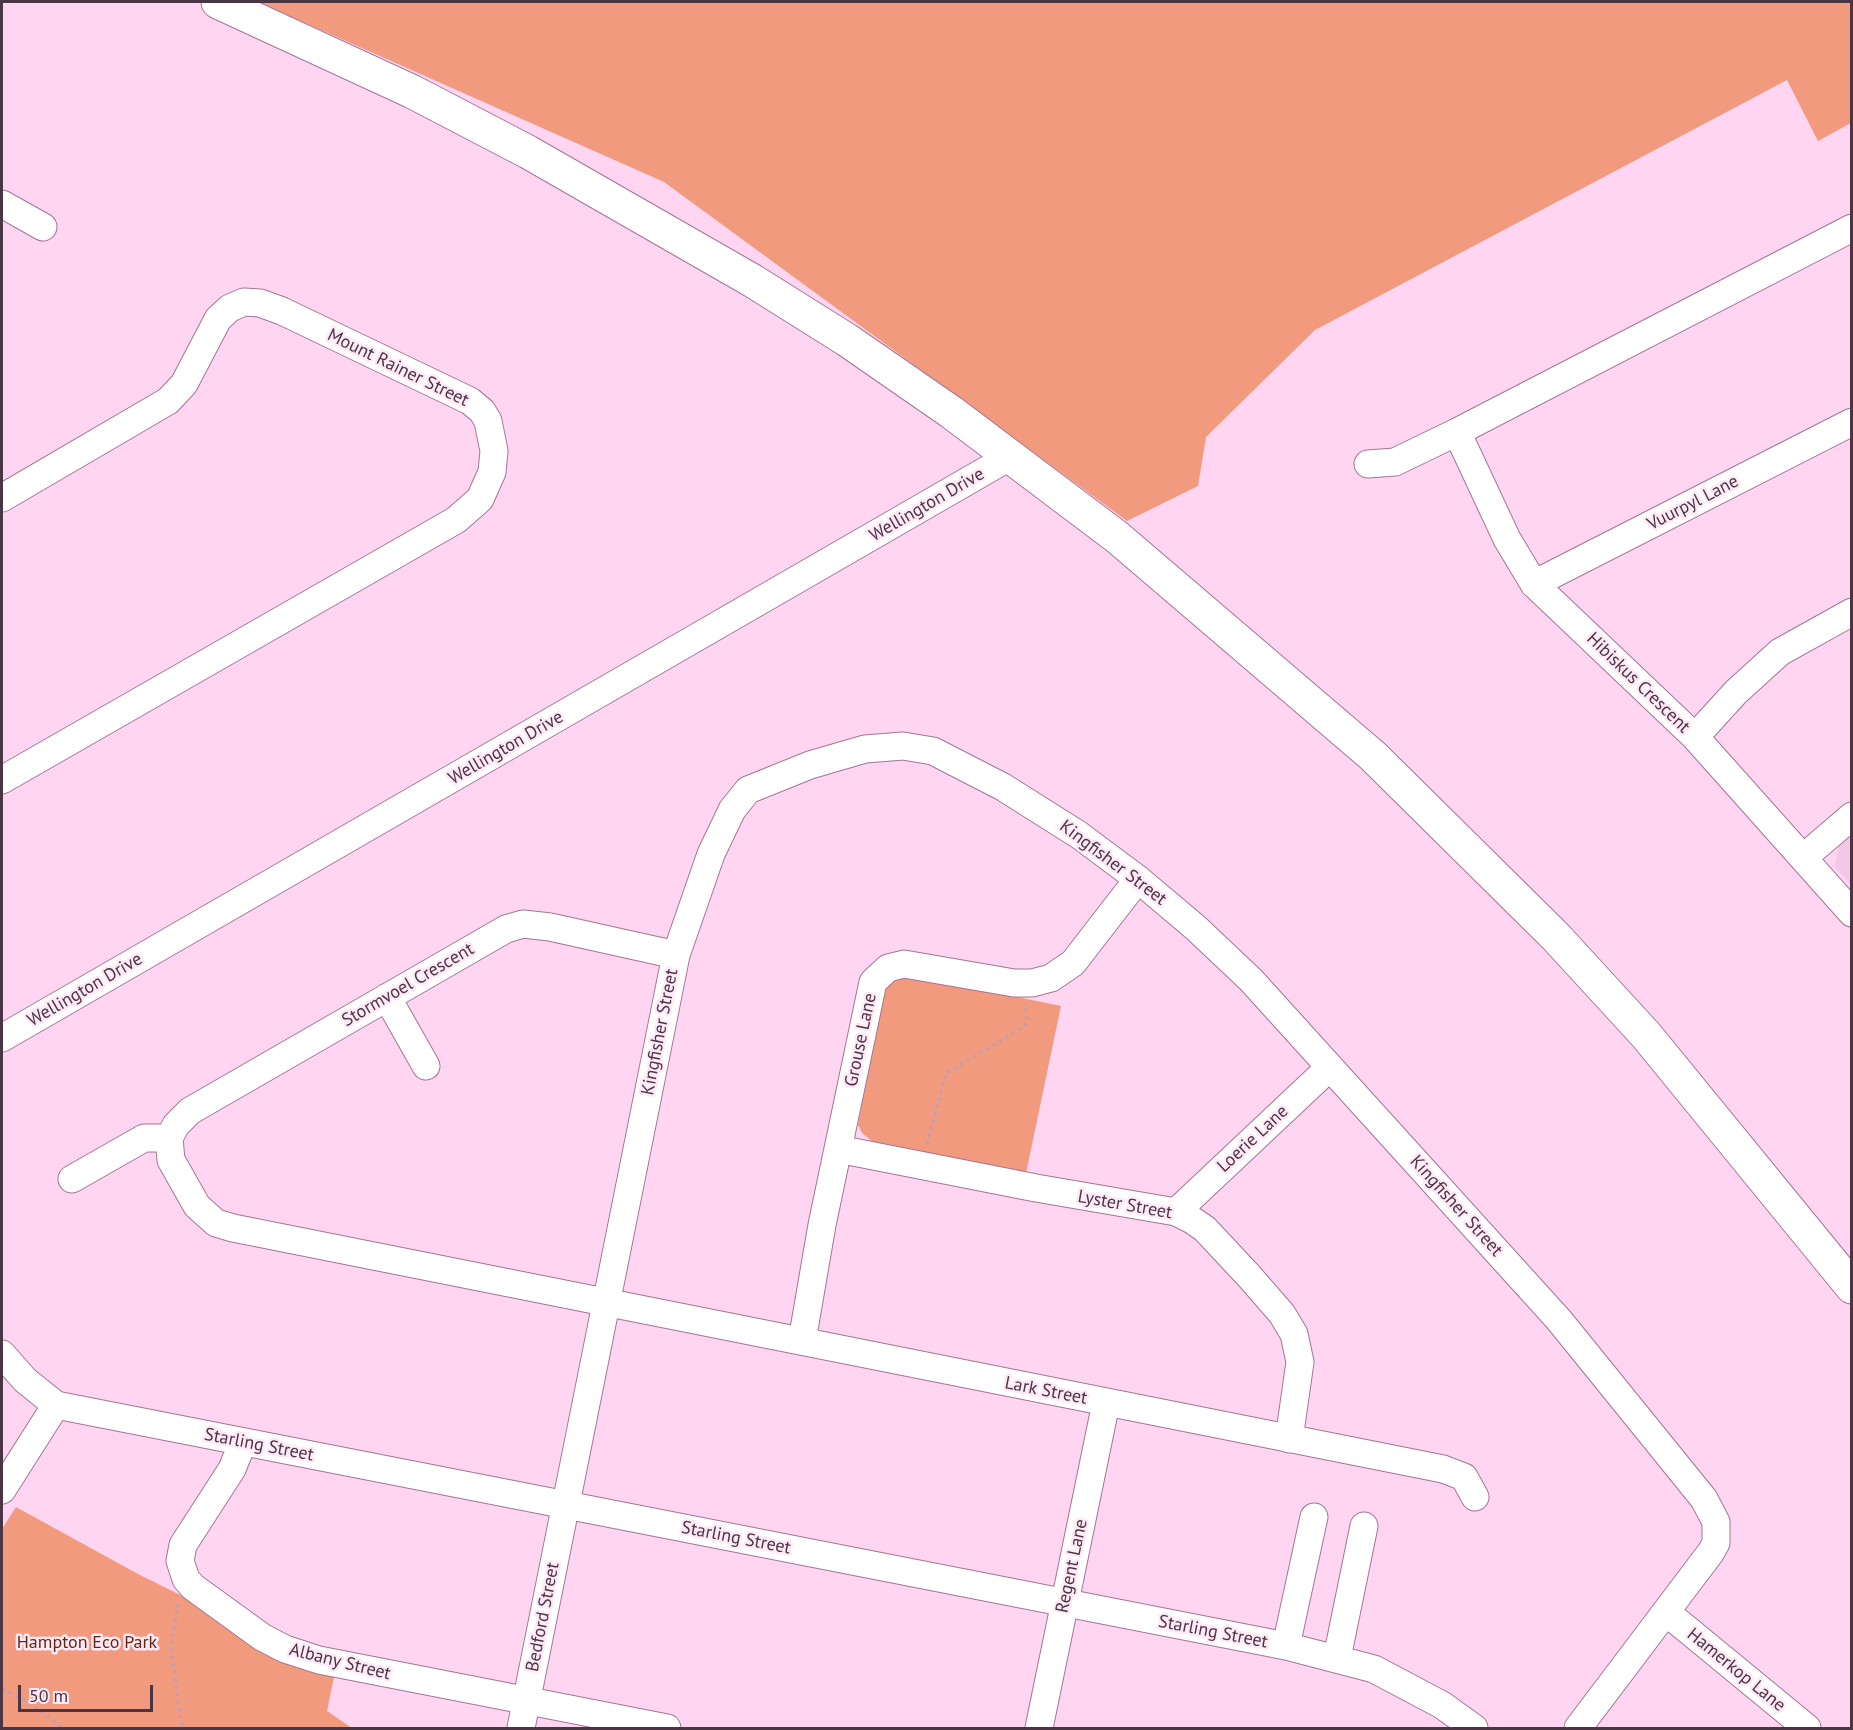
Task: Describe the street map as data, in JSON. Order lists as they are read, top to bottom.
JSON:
{
  "streets": {
    "street": [
      "Mount Rainer Street",
      "Vuurpyl Lane",
      "Wellington Drive",
      "Hibiskus Crescent",
      "Kingfisher Street",
      "Stormvoel Crescent",
      "Grouse Lane",
      "Loerie Lane",
      "Lyster Street",
      "Lark Street",
      "Starling Street",
      "Regent Lane",
      "Bedford Street",
      "Albany Street",
      "Hamerkop Lane"
    ]
  },
  "crossings": [
    ["Vuurpyl Lane", "Hibiskus Crescent"],
    ["Kingfisher Street", "Stormvoel Crescent"],
    ["Kingfisher Street", "Grouse Lane"],
    ["Kingfisher Street", "Loerie Lane"],
    ["Kingfisher Street", "Lark Street"],
    ["Kingfisher Street", "Starling Street"],
    ["Kingfisher Street", "Bedford Street"],
    ["Kingfisher Street", "Hamerkop Lane"],
    ["Grouse Lane", "Lyster Street"],
    ["Grouse Lane", "Lark Street"],
    ["Loerie Lane", "Lyster Street"],
    ["Lyster Street", "Lark Street"],
    ["Lark Street", "Regent Lane"],
    ["Starling Street", "Regent Lane"],
    ["Starling Street", "Bedford Street"],
    ["Bedford Street", "Albany Street"]
  ],
  "parks": ["Hampton Eco Park"],
  "scale_bar": "50 m"
}
